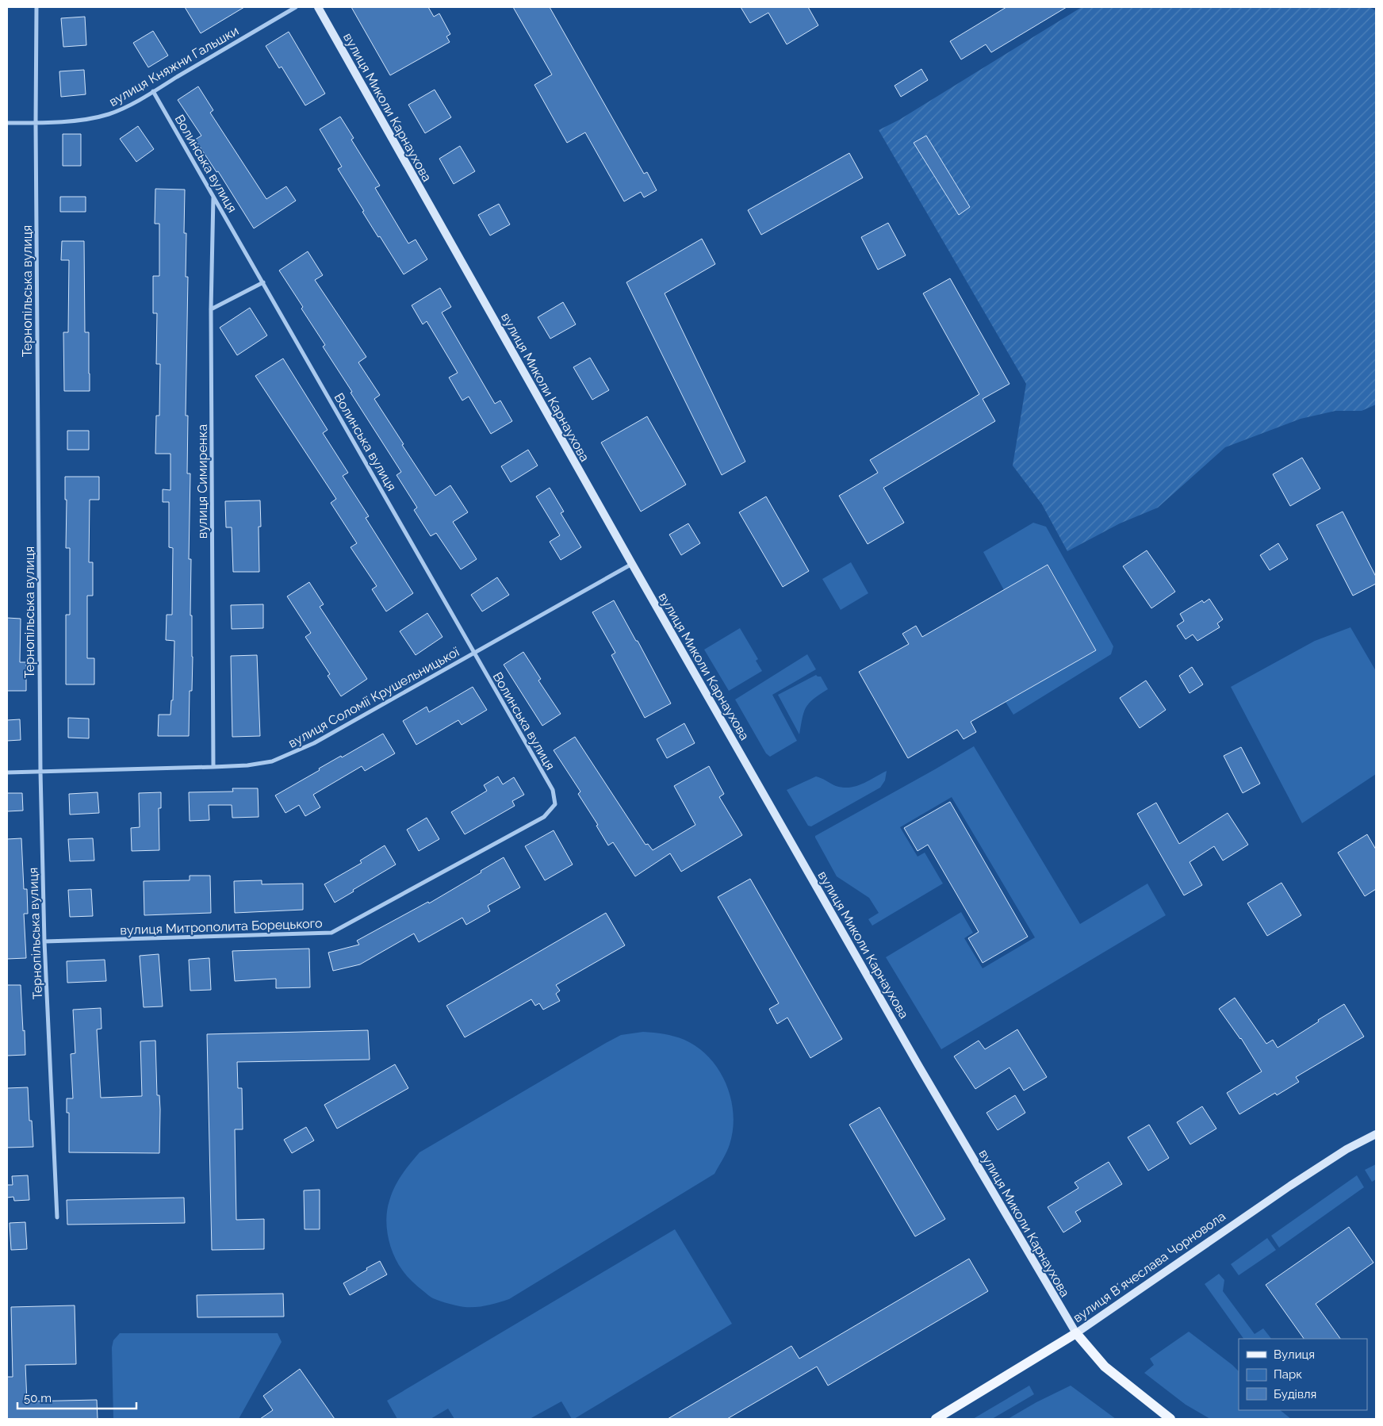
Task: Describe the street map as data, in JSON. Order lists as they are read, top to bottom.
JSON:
{
  "streets": {
    "main road": ["вулиця Миколи Карнаухова", "вулиця Вʼячеслава Чорновола"],
    "street": [
      "вулиця Княжни Гальшки",
      "Волинська вулиця",
      "Тернопільська вулиця",
      "вулиця Симиренка",
      "вулиця Соломії Крушельницької",
      "вулиця Митрополита Борецького"
    ]
  },
  "crossings": [
    ["вулиця Княжни Гальшки", "Волинська вулиця"],
    ["вулиця Княжни Гальшки", "Тернопільська вулиця"],
    ["вулиця Миколи Карнаухова", "вулиця Соломії Крушельницької"],
    ["вулиця Миколи Карнаухова", "вулиця Вʼячеслава Чорновола"],
    ["Волинська вулиця", "вулиця Симиренка"],
    ["Волинська вулиця", "вулиця Соломії Крушельницької"],
    ["Волинська вулиця", "вулиця Митрополита Борецького"],
    ["Тернопільська вулиця", "вулиця Соломії Крушельницької"],
    ["Тернопільська вулиця", "вулиця Митрополита Борецького"],
    ["вулиця Симиренка", "вулиця Соломії Крушельницької"]
  ],
  "legend": ["Вулиця", "Парк", "Будівля"],
  "scale_bar": "50 m"
}
